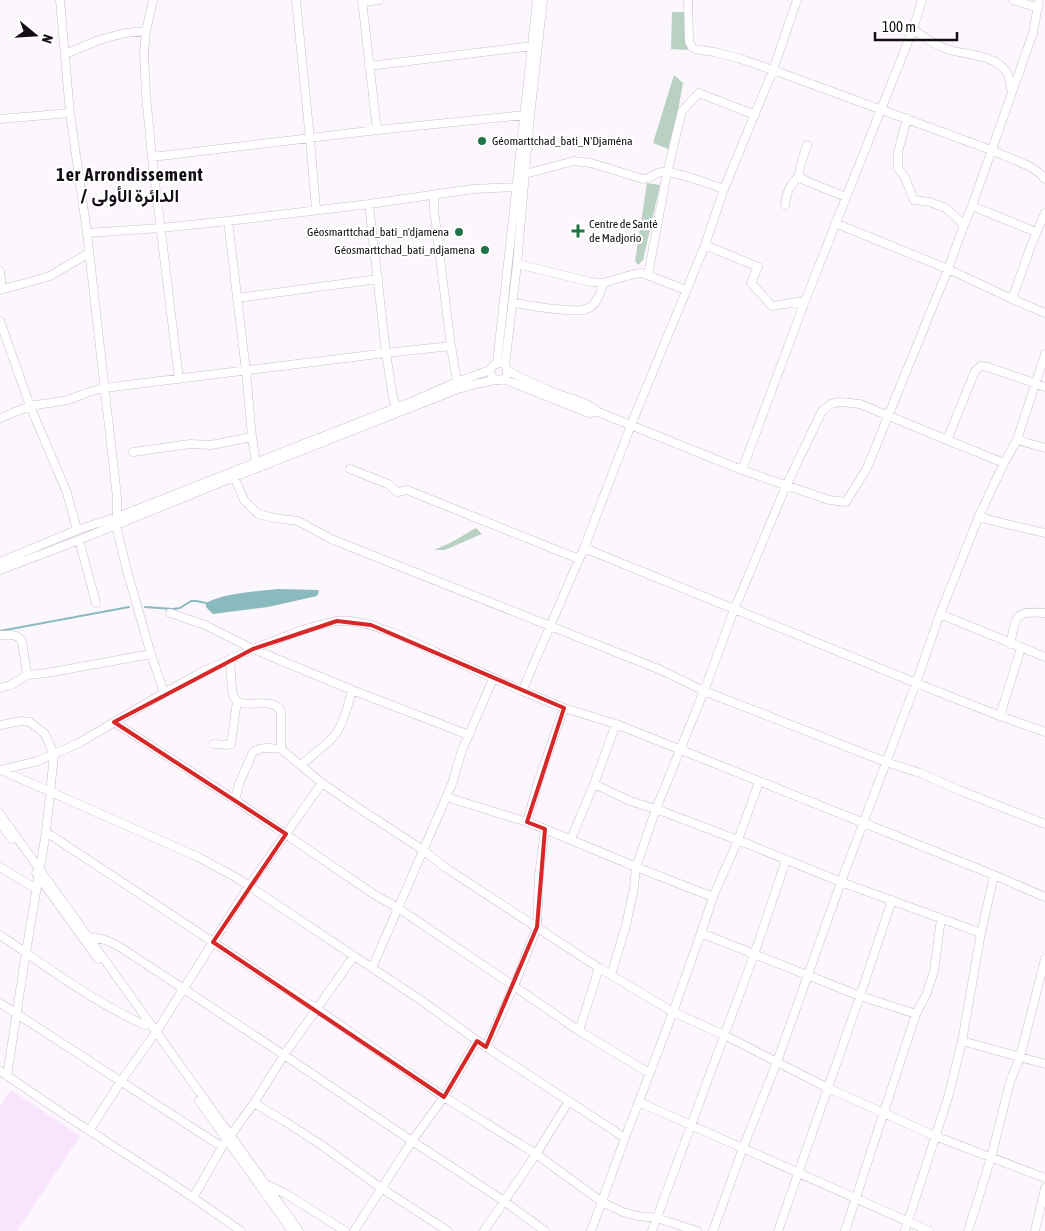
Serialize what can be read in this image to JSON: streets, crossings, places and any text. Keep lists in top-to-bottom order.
{
  "districts": ["1er Arrondissement / الدائرة الأولى"],
  "places": {
    "other": ["Géomarttchad_bati_N'Djaména", "Géosmarttchad_bati_n'djamena", "Géosmarttchad_bati_ndjamena"],
    "health": ["Centre de Santé de Madjorio"]
  },
  "scale_bar": "100 m",
  "north": "right"
}
